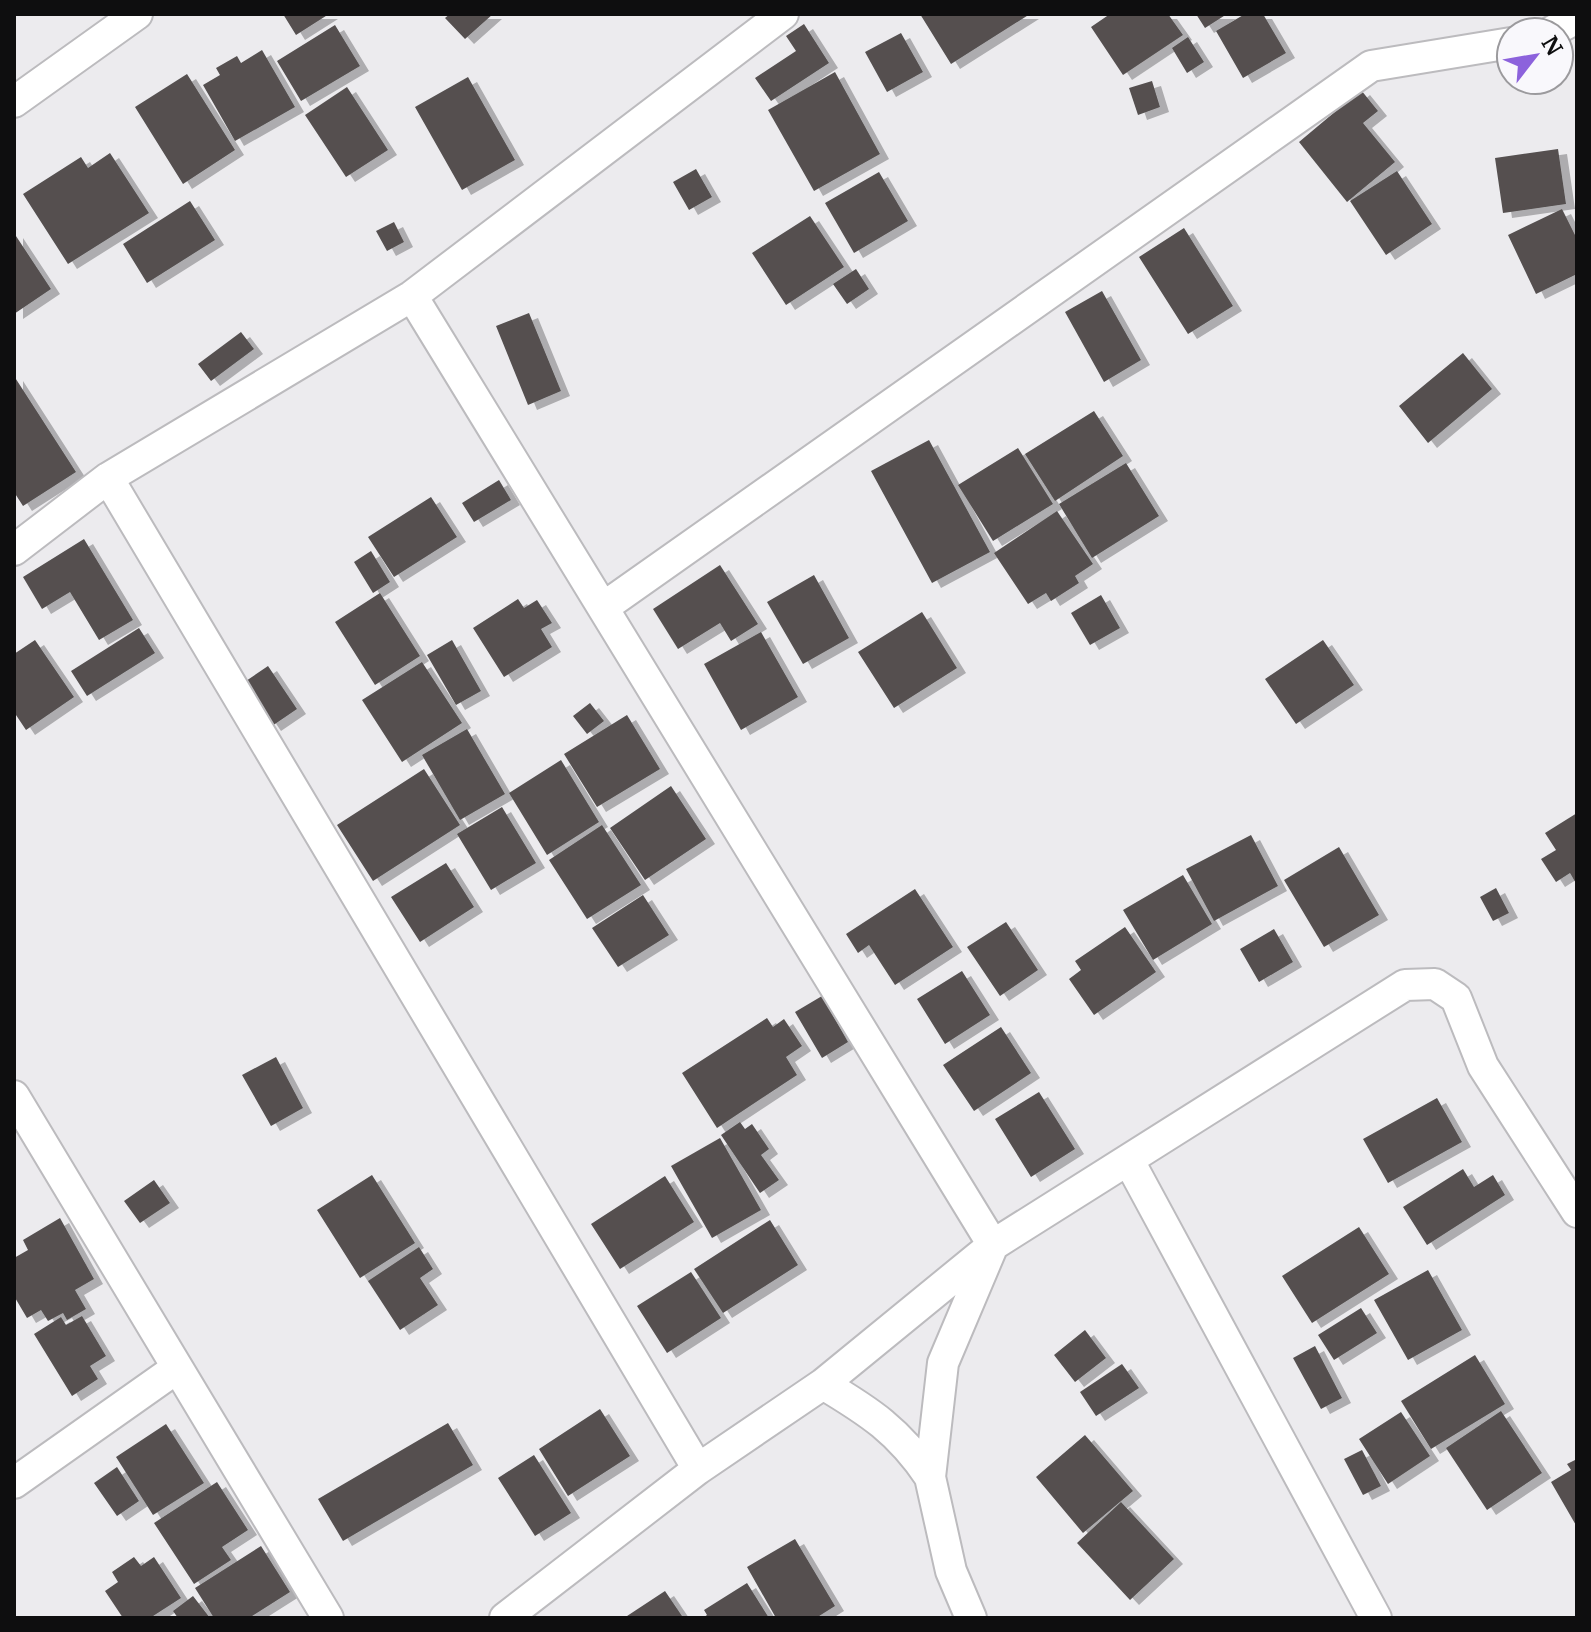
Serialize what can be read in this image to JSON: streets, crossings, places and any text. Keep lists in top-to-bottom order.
{
  "north": "top right"
}
